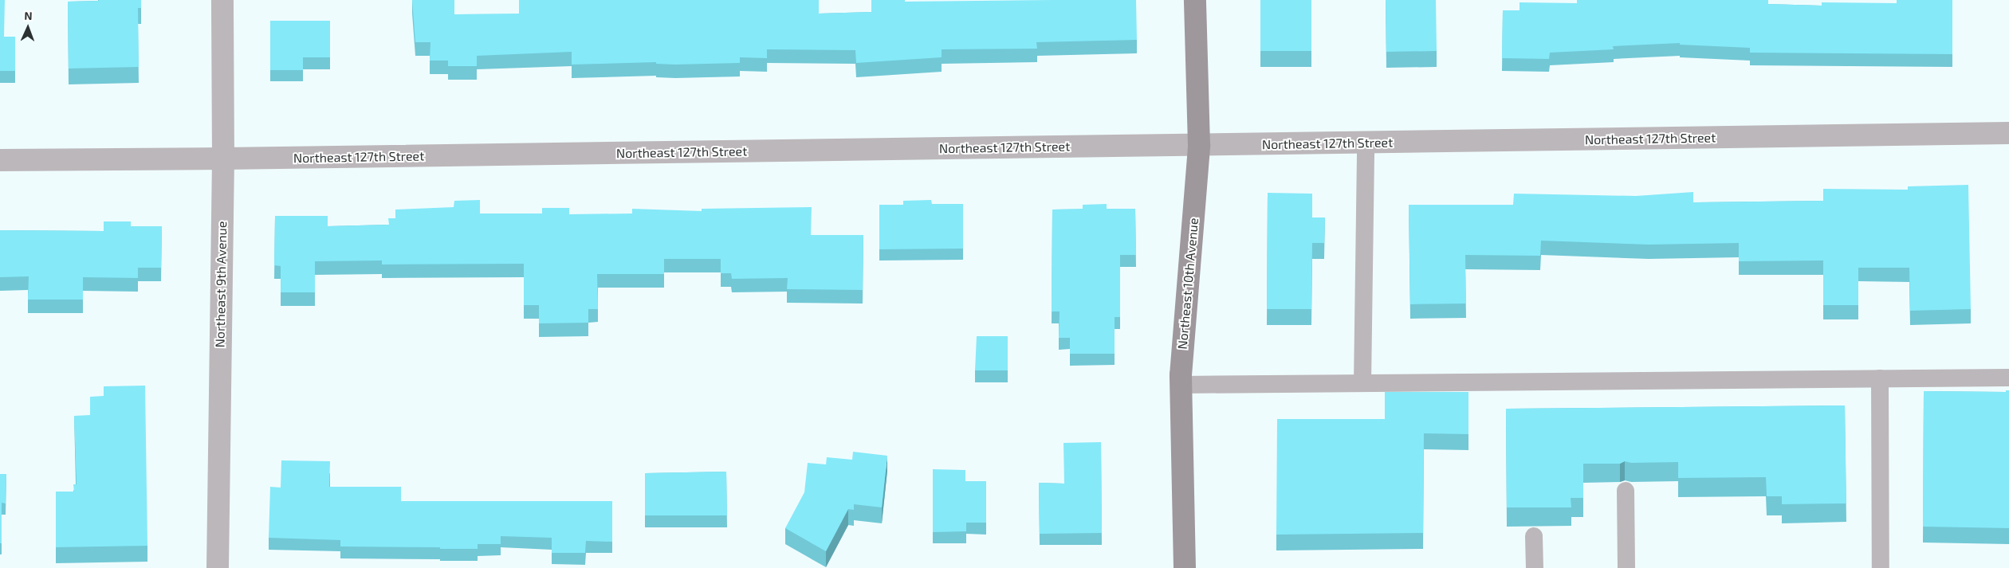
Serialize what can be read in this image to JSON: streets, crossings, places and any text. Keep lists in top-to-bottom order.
{
  "streets": {
    "street": ["Northeast 127th Street", "Northeast 10th Avenue", "Northeast 9th Avenue"]
  },
  "crossings": [
    ["Northeast 127th Street", "Northeast 10th Avenue"],
    ["Northeast 127th Street", "Northeast 9th Avenue"]
  ],
  "north": "top"
}
